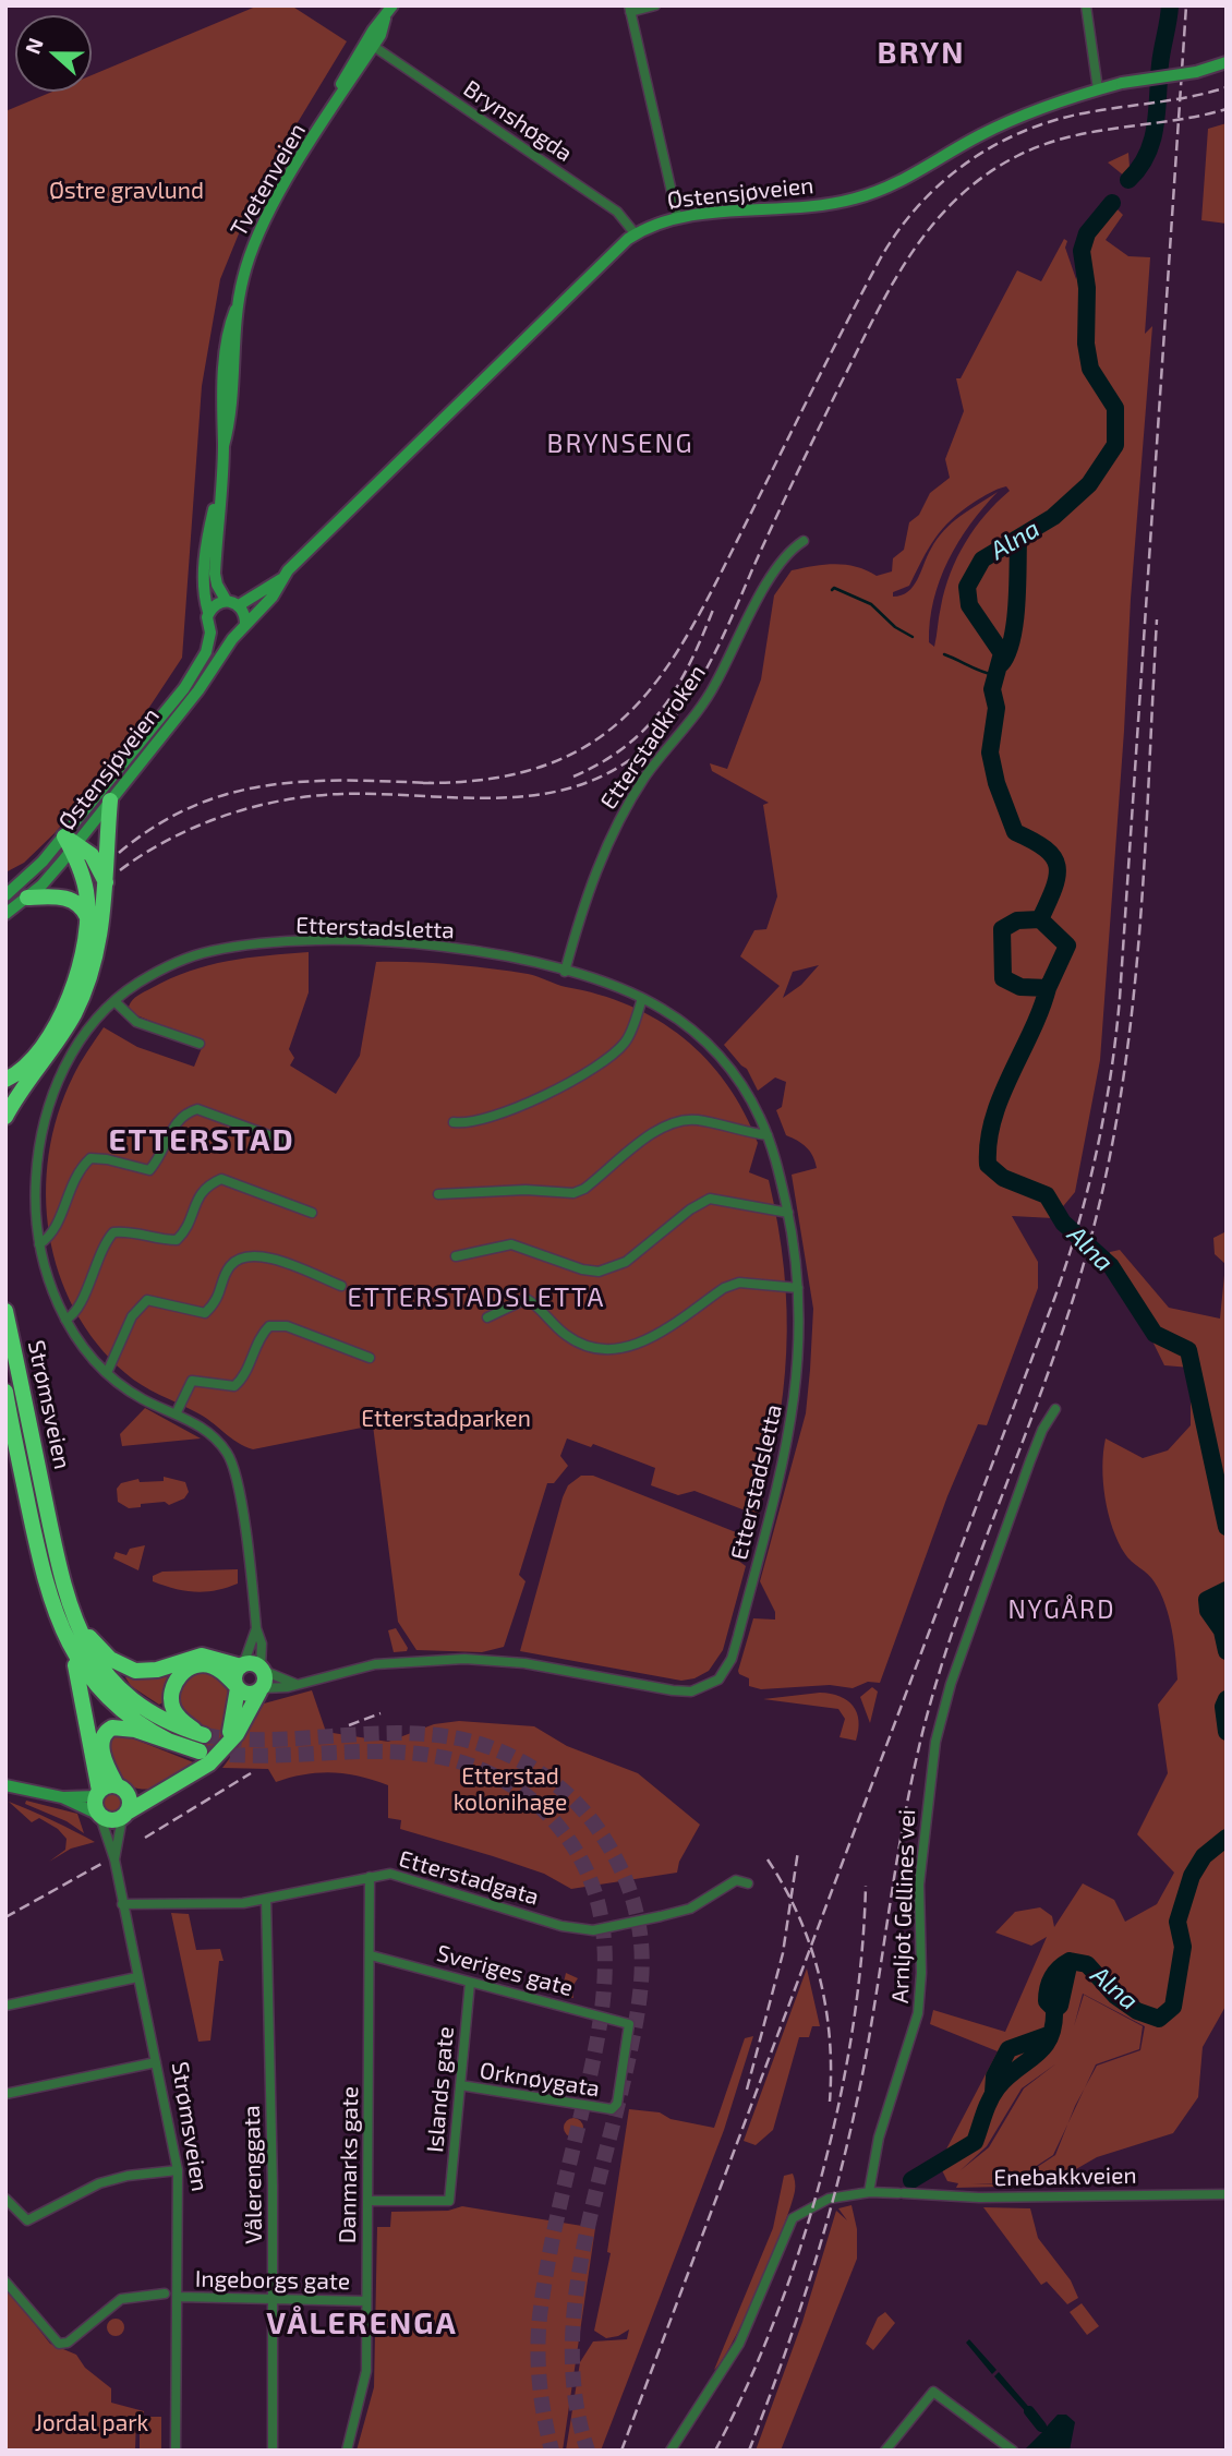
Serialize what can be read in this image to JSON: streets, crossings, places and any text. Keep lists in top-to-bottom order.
{
  "streets": {
    "highway": ["Strømsveien"],
    "main road": ["Tvetenveien", "Østensjøveien"],
    "street": [
      "Brynshøgda",
      "Etterstadkroken",
      "Etterstadsletta",
      "Etterstadgata",
      "Arnljot Gellines vei",
      "Sveriges gate",
      "Orknøygata",
      "Islands gate",
      "Danmarks gate",
      "Vålerenggata",
      "Enebakkveien",
      "Ingeborgs gate"
    ]
  },
  "crossings": [
    ["Brynshøgda", "Tvetenveien"],
    ["Brynshøgda", "Østensjøveien"],
    ["Tvetenveien", "Østensjøveien"],
    ["Etterstadkroken", "Etterstadsletta"],
    ["Etterstadsletta", "Strømsveien"],
    ["Strømsveien", "Etterstadgata"],
    ["Strømsveien", "Ingeborgs gate"],
    ["Etterstadgata", "Danmarks gate"],
    ["Etterstadgata", "Vålerenggata"],
    ["Arnljot Gellines vei", "Enebakkveien"],
    ["Sveriges gate", "Orknøygata"],
    ["Sveriges gate", "Islands gate"],
    ["Sveriges gate", "Danmarks gate"],
    ["Orknøygata", "Islands gate"],
    ["Islands gate", "Danmarks gate"],
    ["Danmarks gate", "Ingeborgs gate"],
    ["Vålerenggata", "Ingeborgs gate"]
  ],
  "districts": [
    "BRYN",
    "BRYNSENG",
    "ETTERSTAD",
    "ETTERSTADSLETTA",
    "NYGÅRD",
    "VÅLERENGA"
  ],
  "water": ["Alna"],
  "parks": [
    "Østre gravlund",
    "Etterstadparken",
    "Etterstad kolonihage",
    "Jordal park"
  ],
  "north": "left"
}
